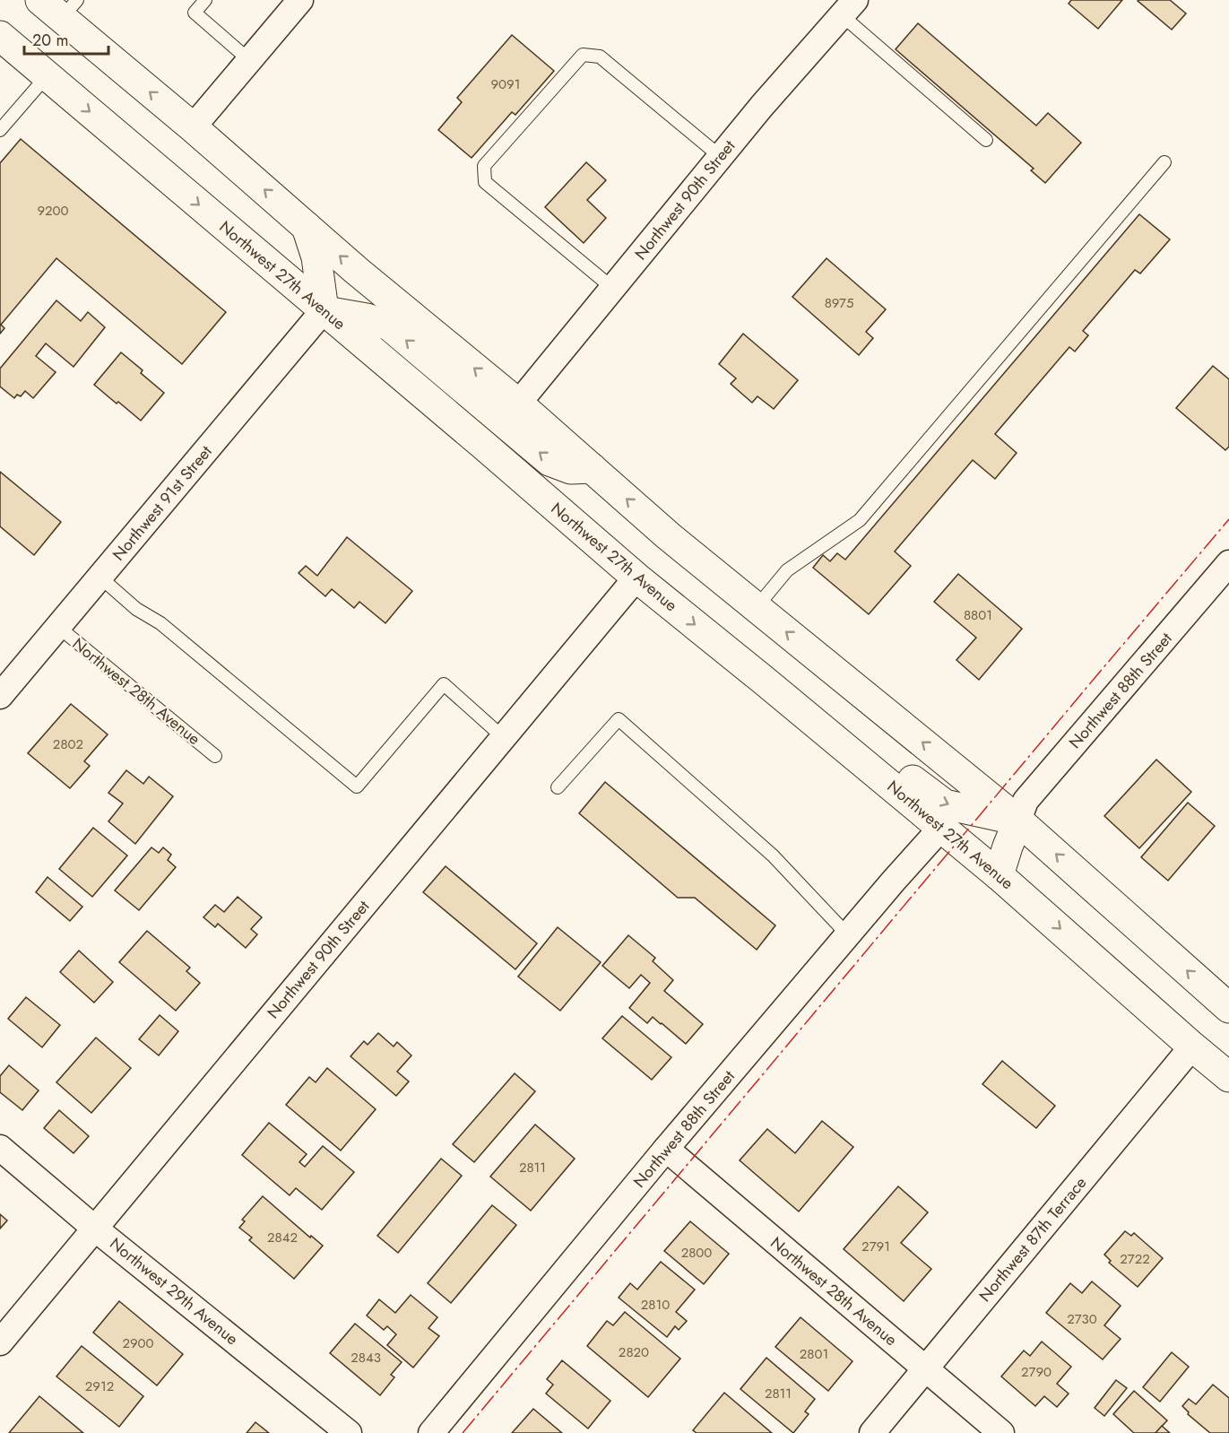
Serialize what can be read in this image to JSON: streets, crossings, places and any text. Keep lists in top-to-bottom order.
{
  "streets": {
    "main road": ["Northwest 27th Avenue"],
    "street": [
      "Northwest 90th Street",
      "Northwest 91st Street",
      "Northwest 88th Street",
      "Northwest 28th Avenue",
      "Northwest 87th Terrace",
      "Northwest 29th Avenue"
    ]
  },
  "crossings": [
    ["Northwest 90th Street", "Northwest 27th Avenue"],
    ["Northwest 90th Street", "Northwest 29th Avenue"],
    ["Northwest 27th Avenue", "Northwest 91st Street"],
    ["Northwest 27th Avenue", "Northwest 88th Street"],
    ["Northwest 27th Avenue", "Northwest 87th Terrace"],
    ["Northwest 91st Street", "Northwest 28th Avenue"],
    ["Northwest 88th Street", "Northwest 28th Avenue"],
    ["Northwest 28th Avenue", "Northwest 87th Terrace"]
  ],
  "house_numbers": [
    "9091",
    "9200",
    "8975",
    "8801",
    "2802",
    "2811",
    "2842",
    "2791",
    "2800",
    "2722",
    "2810",
    "2730",
    "2900",
    "2820",
    "2801",
    "2843",
    "2790",
    "2912",
    "2811"
  ],
  "scale_bar": "20 m"
}
